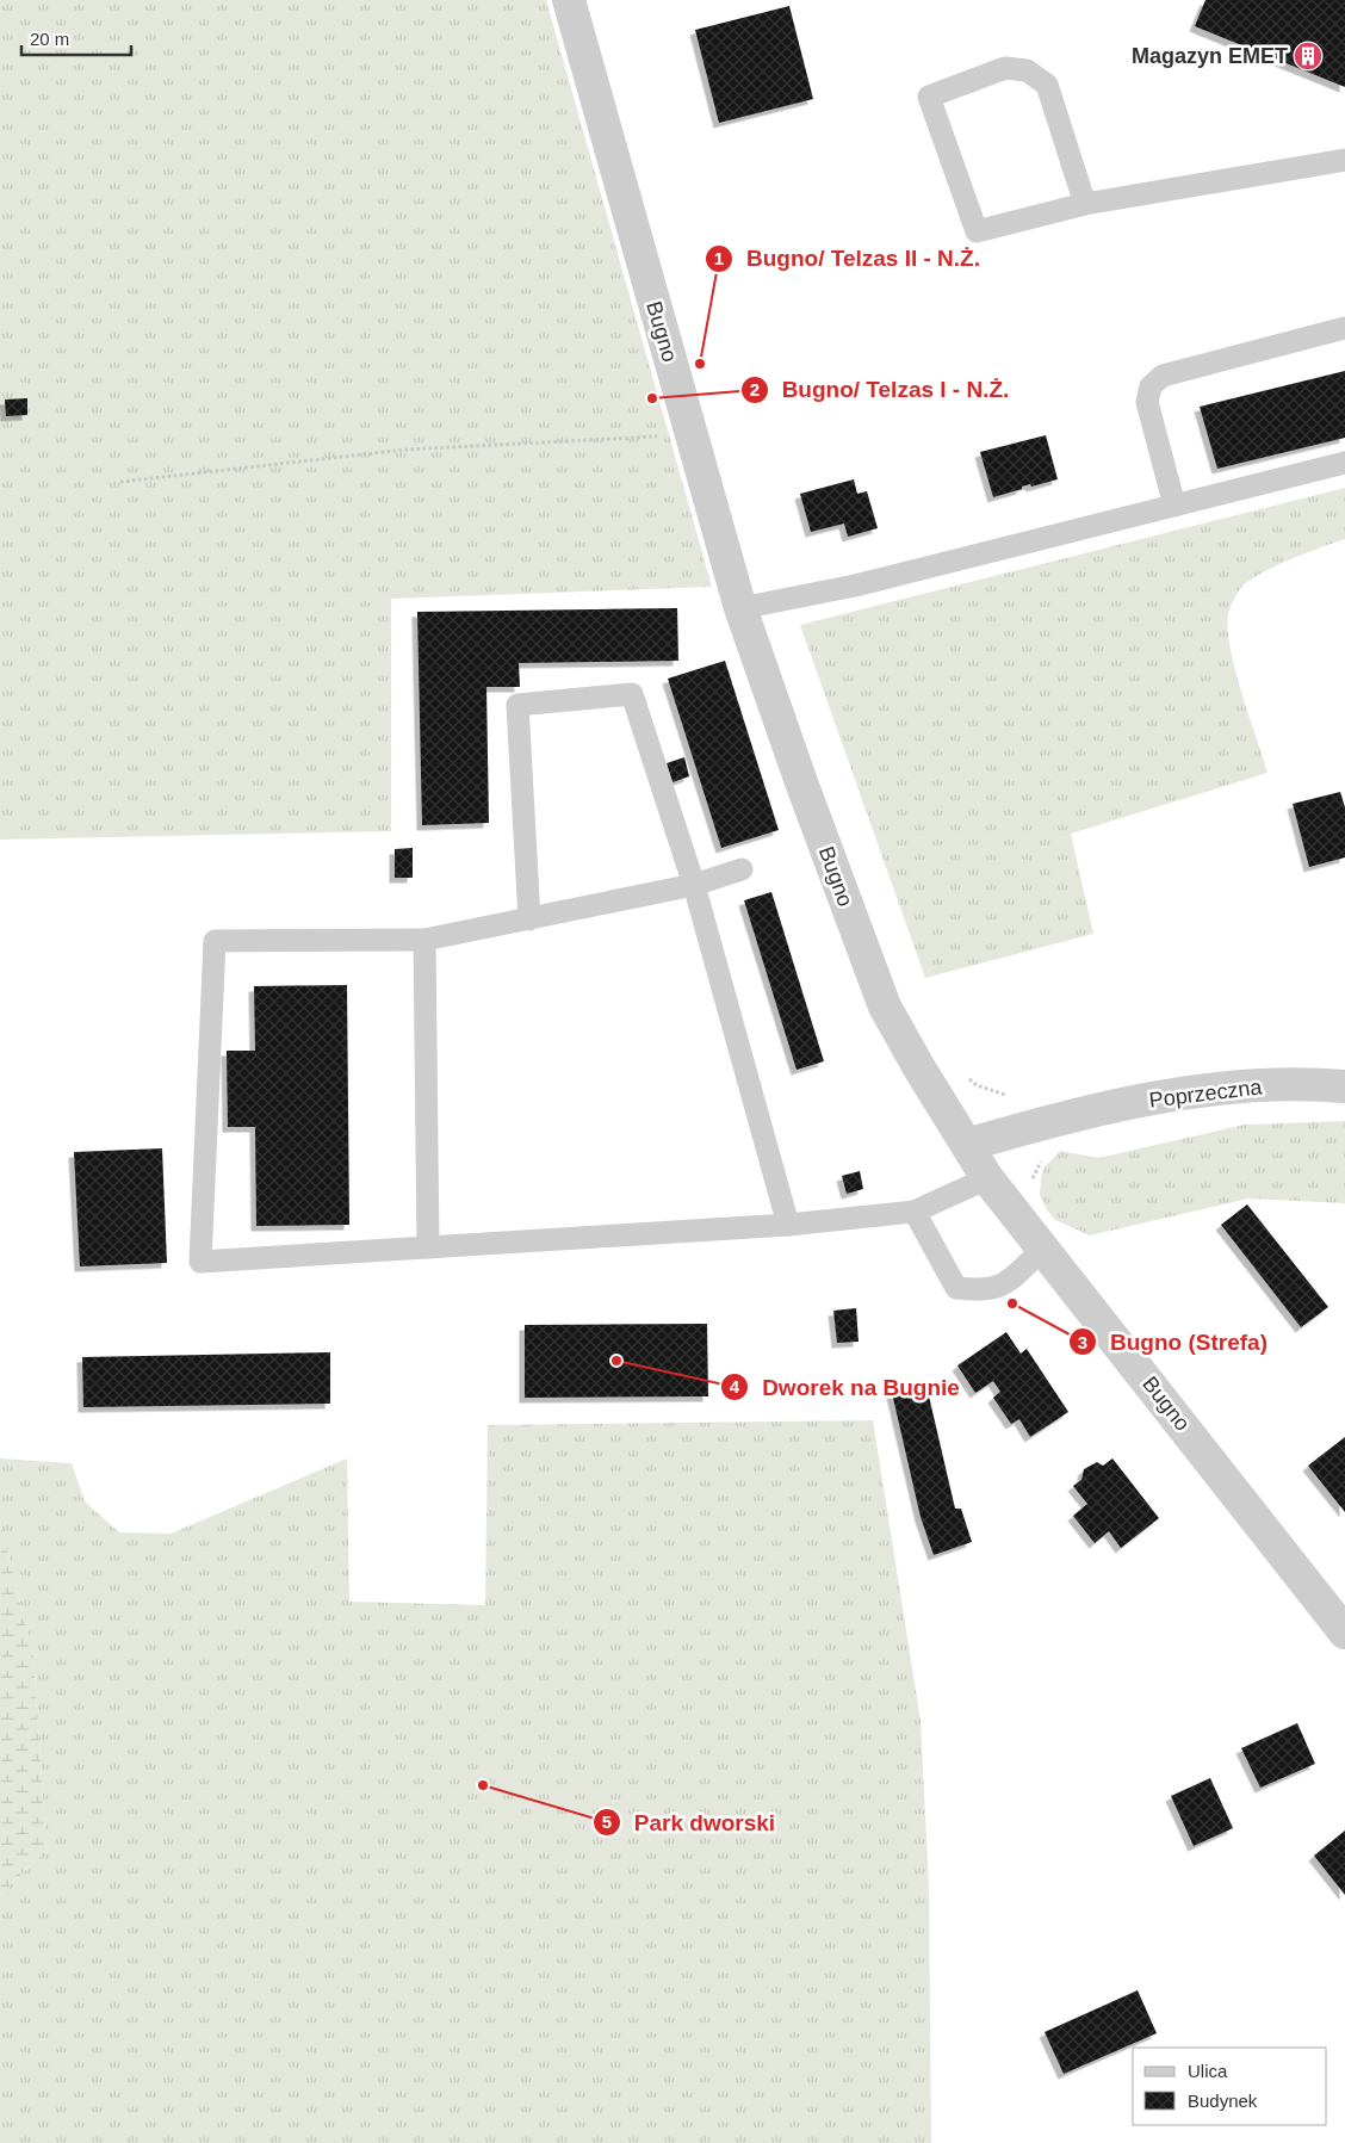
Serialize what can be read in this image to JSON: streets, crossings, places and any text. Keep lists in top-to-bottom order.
{
  "streets": {
    "street": ["Bugno", "Poprzeczna"]
  },
  "crossings": [
    ["Bugno", "Poprzeczna"]
  ],
  "places": {
    "building": ["Magazyn EMET"],
    "other": [
      "Bugno/ Telzas II - N.Ż.",
      "Bugno/ Telzas I - N.Ż.",
      "Bugno (Strefa)",
      "Dworek na Bugnie",
      "Park dworski"
    ]
  },
  "legend": ["Ulica", "Budynek"],
  "scale_bar": "20 m"
}
